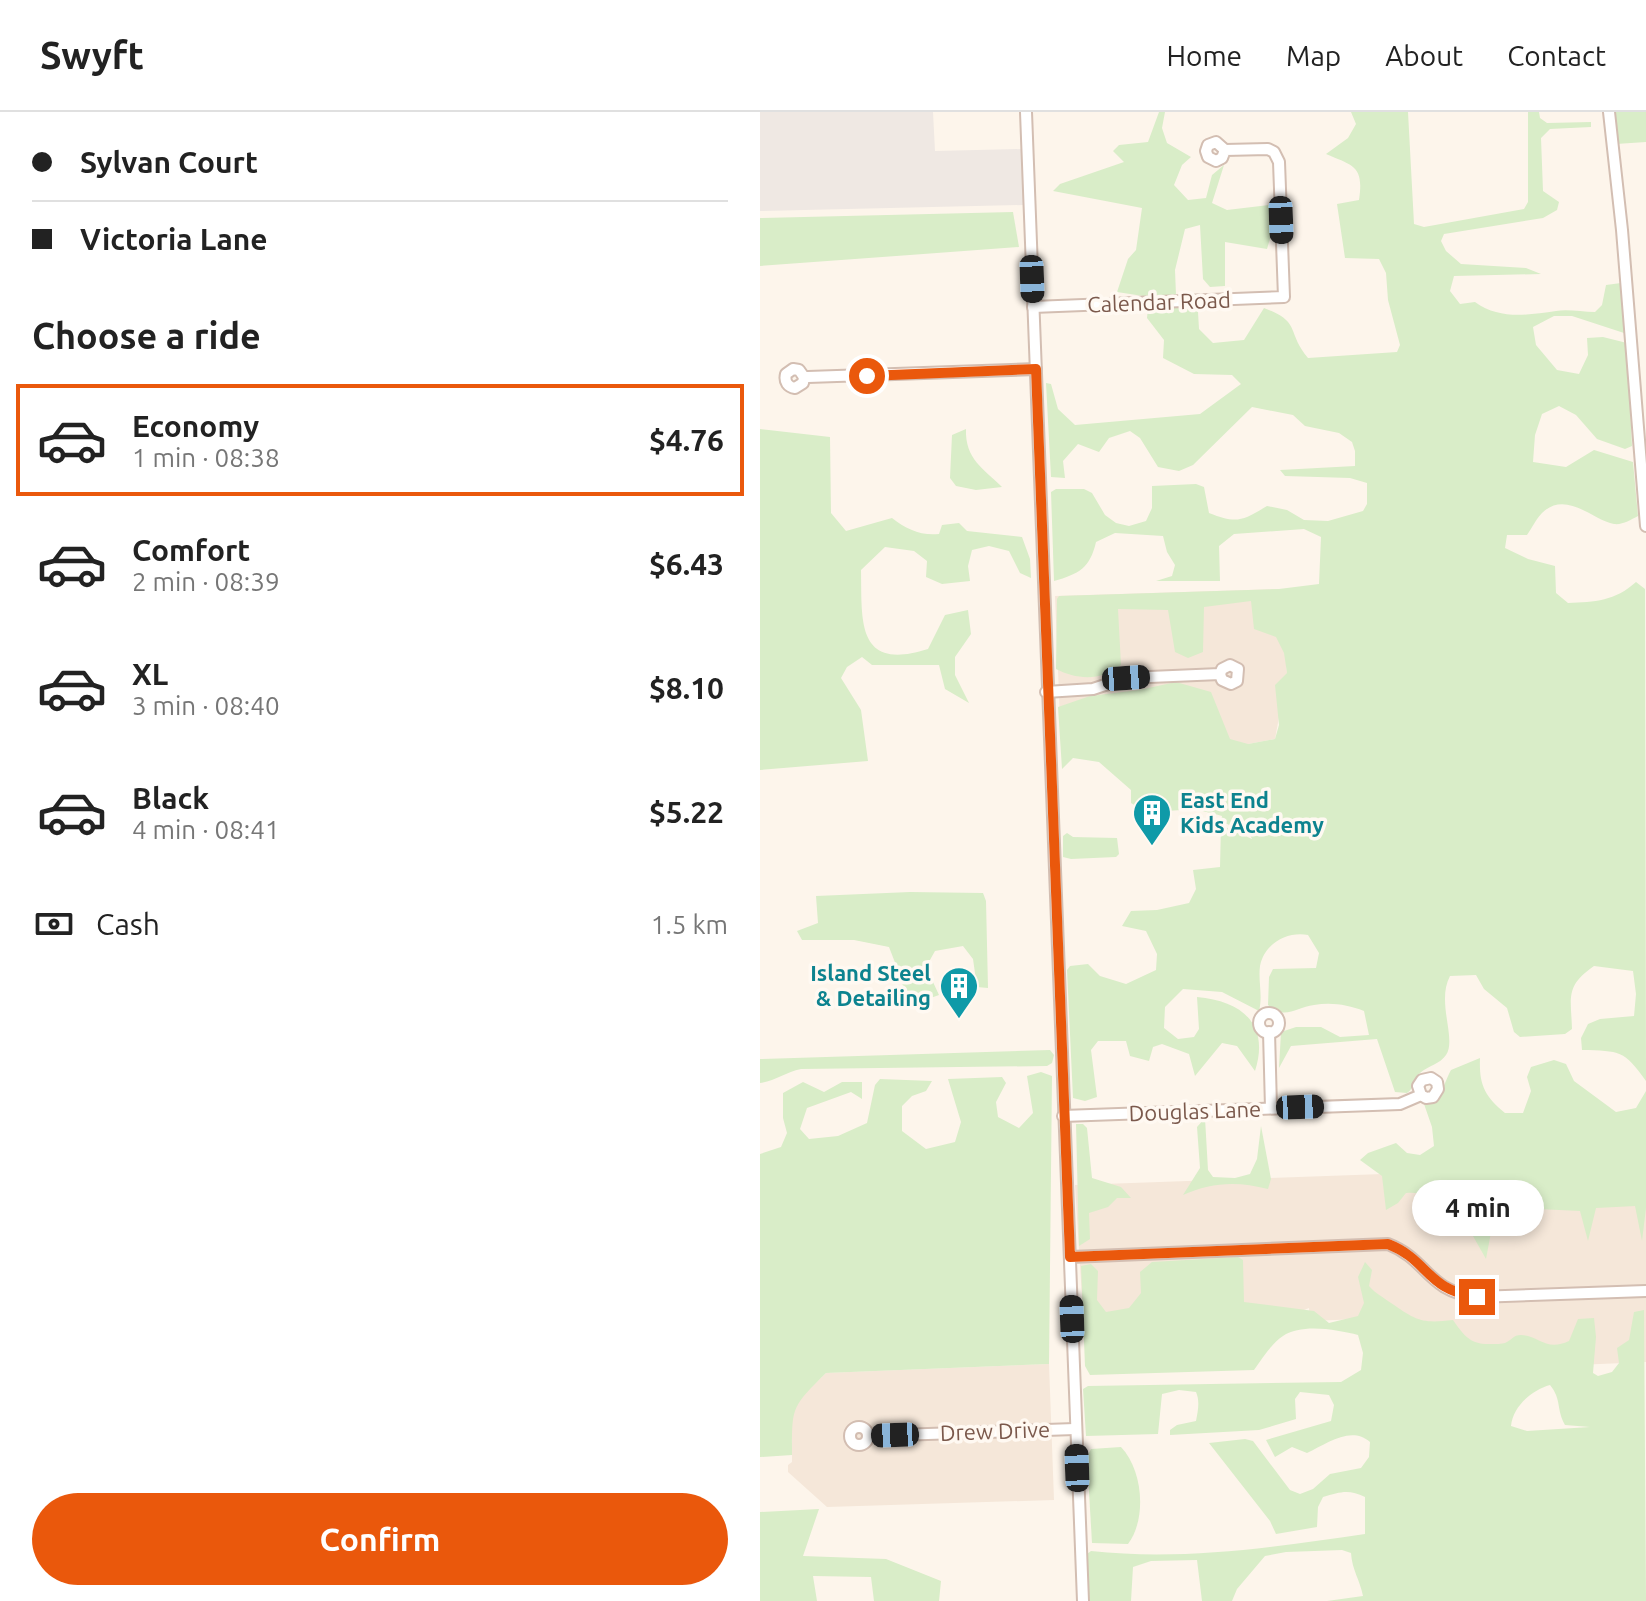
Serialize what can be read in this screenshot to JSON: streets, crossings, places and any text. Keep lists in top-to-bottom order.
{
  "streets": {
    "street": ["Calendar Road", "Douglas Lane", "Drew Drive"]
  },
  "places": {
    "building": ["East End Kids Academy", "Island Steel & Detailing"]
  },
  "page": {
    "header": "Swyft",
    "nav": [
      "Home",
      "Map",
      "About",
      "Contact"
    ],
    "banner": ["Sylvan Court", "Victoria Lane"],
    "heading": "Choose a ride",
    "list": [
      {
        "name": "Economy",
        "note": "1 min · 08:38",
        "value": "$4.76"
      },
      {
        "name": "Comfort",
        "note": "2 min · 08:39",
        "value": "$6.43"
      },
      {
        "name": "XL",
        "note": "3 min · 08:40",
        "value": "$8.10"
      },
      {
        "name": "Black",
        "note": "4 min · 08:41",
        "value": "$5.22"
      }
    ],
    "pay": ["Cash", "1.5 km"],
    "bubble": "4 min",
    "buttons": "Confirm"
  }
}
